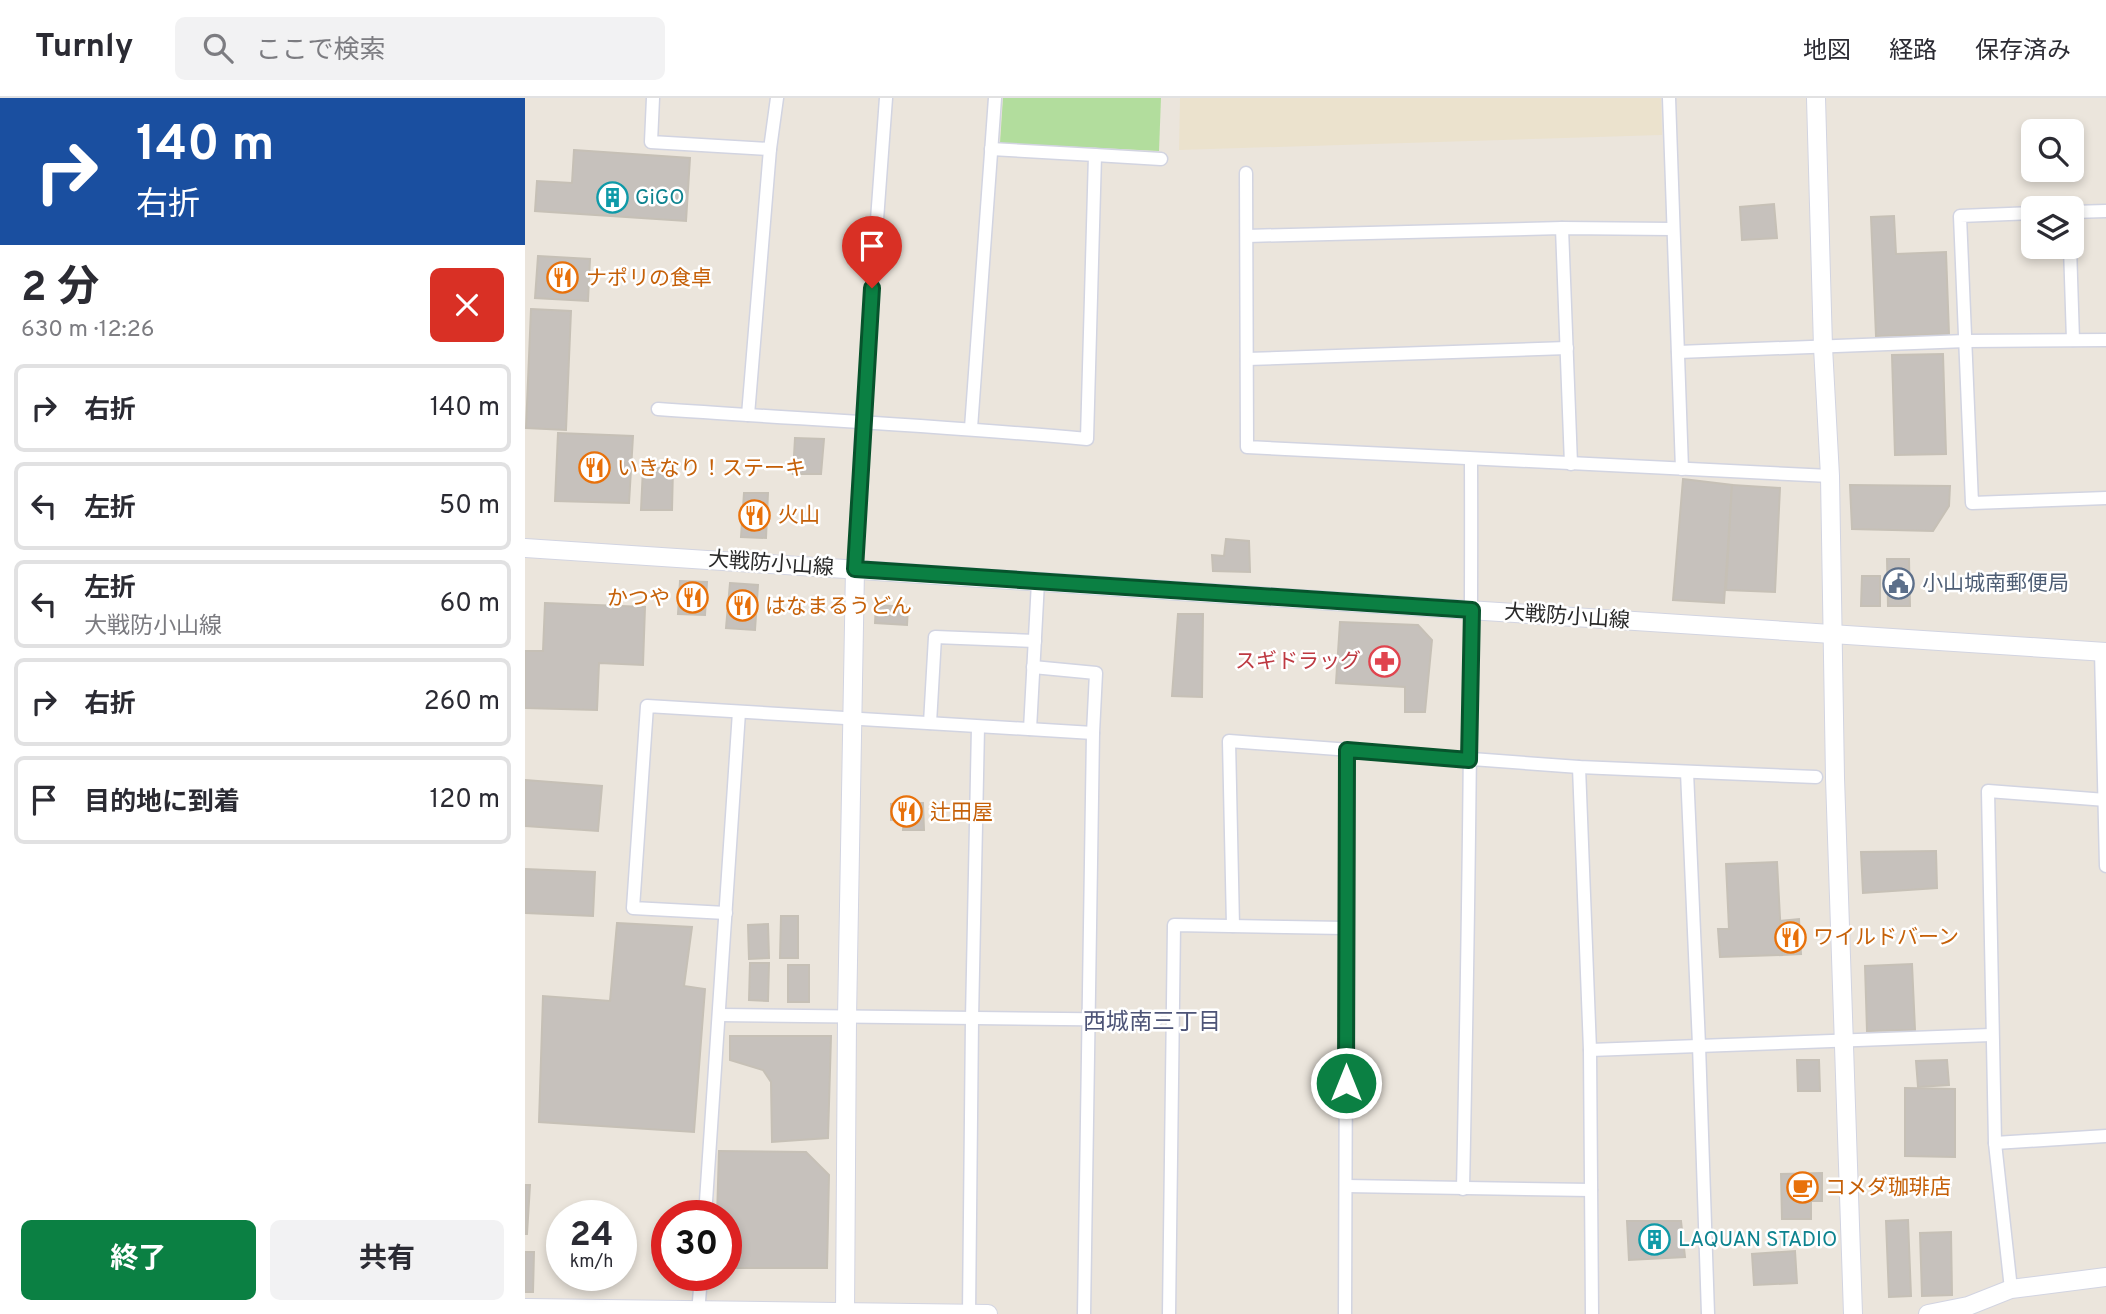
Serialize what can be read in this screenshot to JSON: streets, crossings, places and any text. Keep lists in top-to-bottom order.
{
  "streets": {
    "street": ["大戦防小山線"]
  },
  "districts": ["西城南三丁目"],
  "places": {
    "building": ["GiGO", "LAQUAN STADIO"],
    "restaurant": [
      "ナポリの食卓",
      "いきなり！ステーキ",
      "火山",
      "かつや",
      "はなまるうどん",
      "辻田屋",
      "ワイルドバーン"
    ],
    "public building": ["小山城南郵便局"],
    "pharmacy": ["スギドラッグ"],
    "cafe": ["コメダ珈琲店"]
  },
  "page": {
    "header": "Turnly",
    "search": "ここで検索",
    "nav": ["地図", "経路", "保存済み"],
    "turn": ["140 m", "右折"],
    "heading": ["2 分", "630 m · 12:26"],
    "list": [
      {
        "name": "右折",
        "value": "140 m"
      },
      {
        "name": "左折",
        "value": "50 m"
      },
      {
        "name": "左折",
        "note": "大戦防小山線",
        "value": "60 m"
      },
      {
        "name": "右折",
        "value": "260 m"
      },
      {
        "name": "目的地に到着",
        "value": "120 m"
      }
    ],
    "speed": "24 km/h",
    "limit": "30",
    "buttons": ["終了", "共有"]
  }
}
